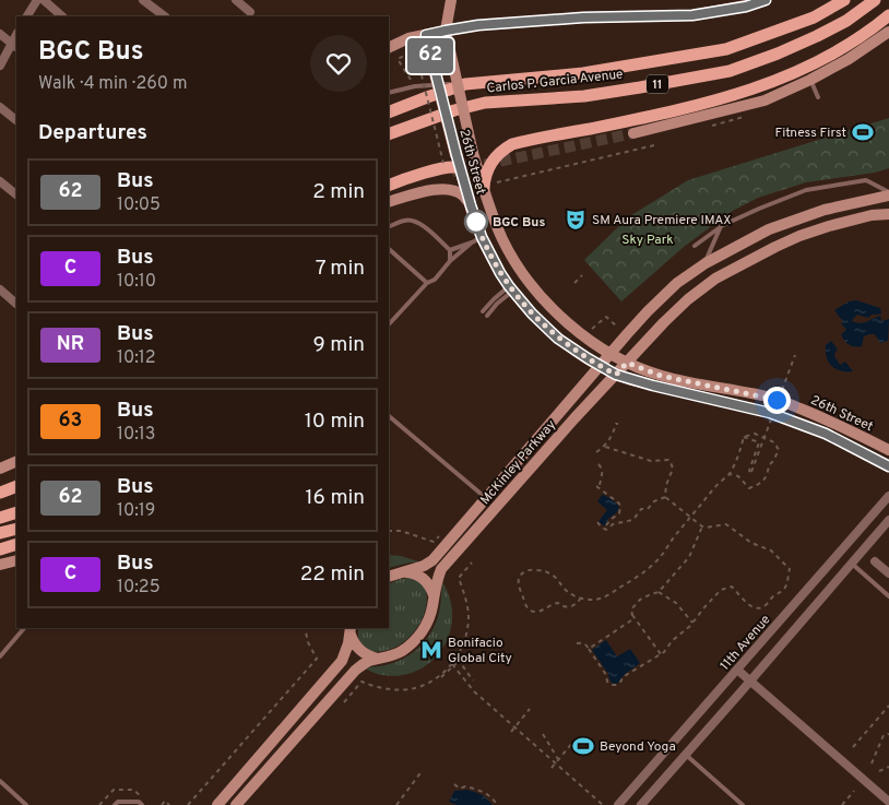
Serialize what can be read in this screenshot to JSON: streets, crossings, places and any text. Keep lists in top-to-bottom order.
{
  "streets": {
    "main road": [
      "Carlos P. Garcia Avenue",
      "11",
      "26th Street",
      "McKinley Parkway"
    ],
    "street": ["11th Avenue"]
  },
  "crossings": [
    ["26th Street", "McKinley Parkway"]
  ],
  "parks": ["Sky Park"],
  "places": {
    "sports": ["Fitness First", "Beyond Yoga"],
    "theatre": ["SM Aura Premiere IMAX"],
    "other": ["BGC Bus"],
    "metro station": ["Bonifacio Global City"]
  },
  "lines": ["bus line 62"],
  "page": {
    "on_map": "62",
    "heading": [
      ["BGC Bus", "Walk · 4 min · 260 m"],
      "Departures"
    ],
    "list": [
      {
        "mark": "62",
        "name": "Bus",
        "note": "10:05",
        "value": "2 min"
      },
      {
        "mark": "C",
        "name": "Bus",
        "note": "10:10",
        "value": "7 min"
      },
      {
        "mark": "NR",
        "name": "Bus",
        "note": "10:12",
        "value": "9 min"
      },
      {
        "mark": "63",
        "name": "Bus",
        "note": "10:13",
        "value": "10 min"
      },
      {
        "mark": "62",
        "name": "Bus",
        "note": "10:19",
        "value": "16 min"
      },
      {
        "mark": "C",
        "name": "Bus",
        "note": "10:25",
        "value": "22 min"
      }
    ]
  }
}
